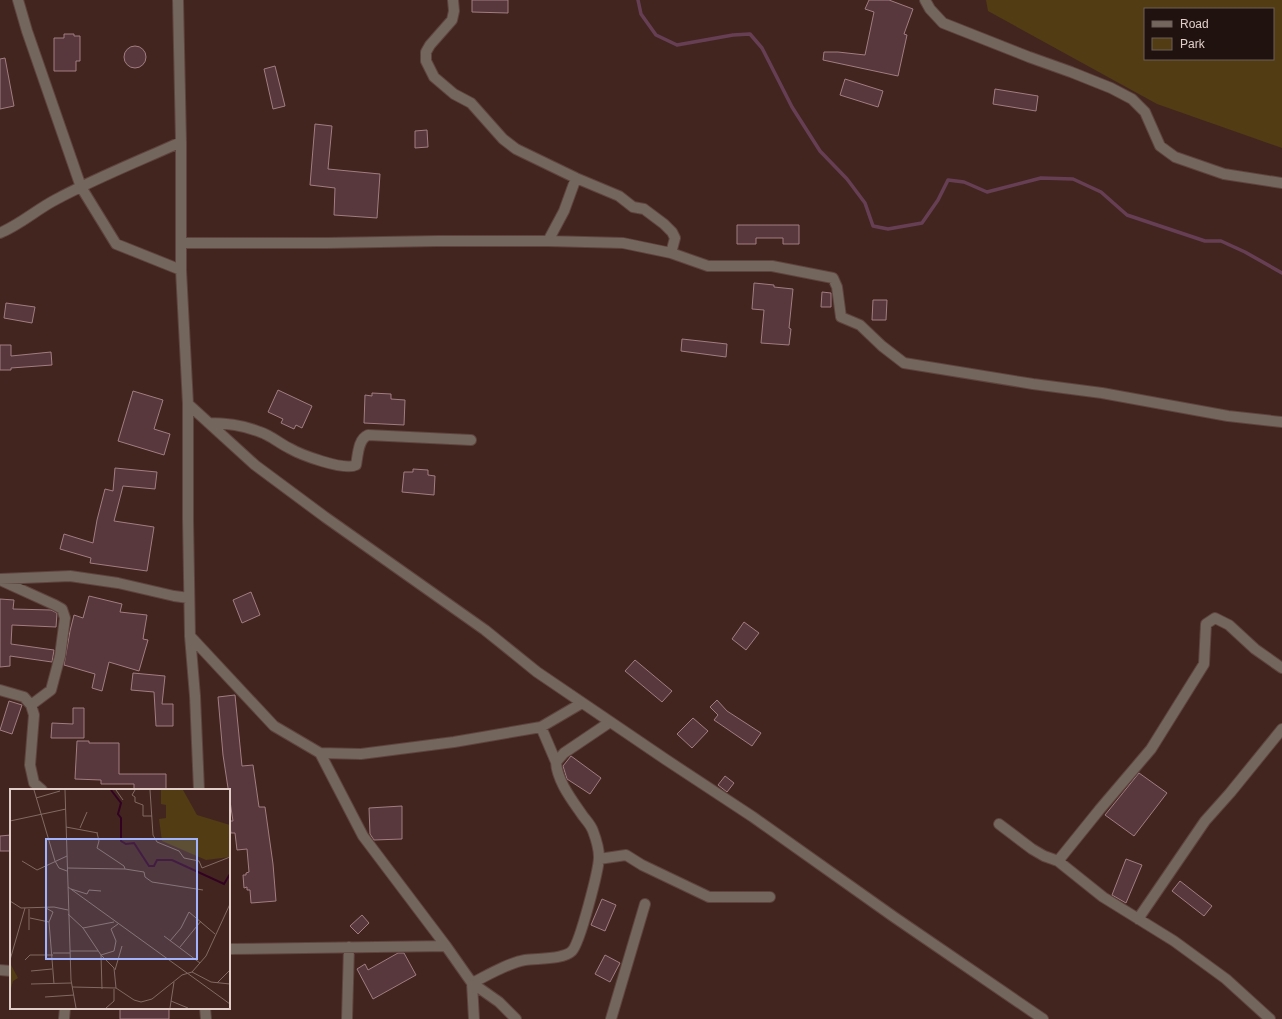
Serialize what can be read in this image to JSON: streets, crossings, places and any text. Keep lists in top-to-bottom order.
{
  "legend": ["Road", "Park"]
}
